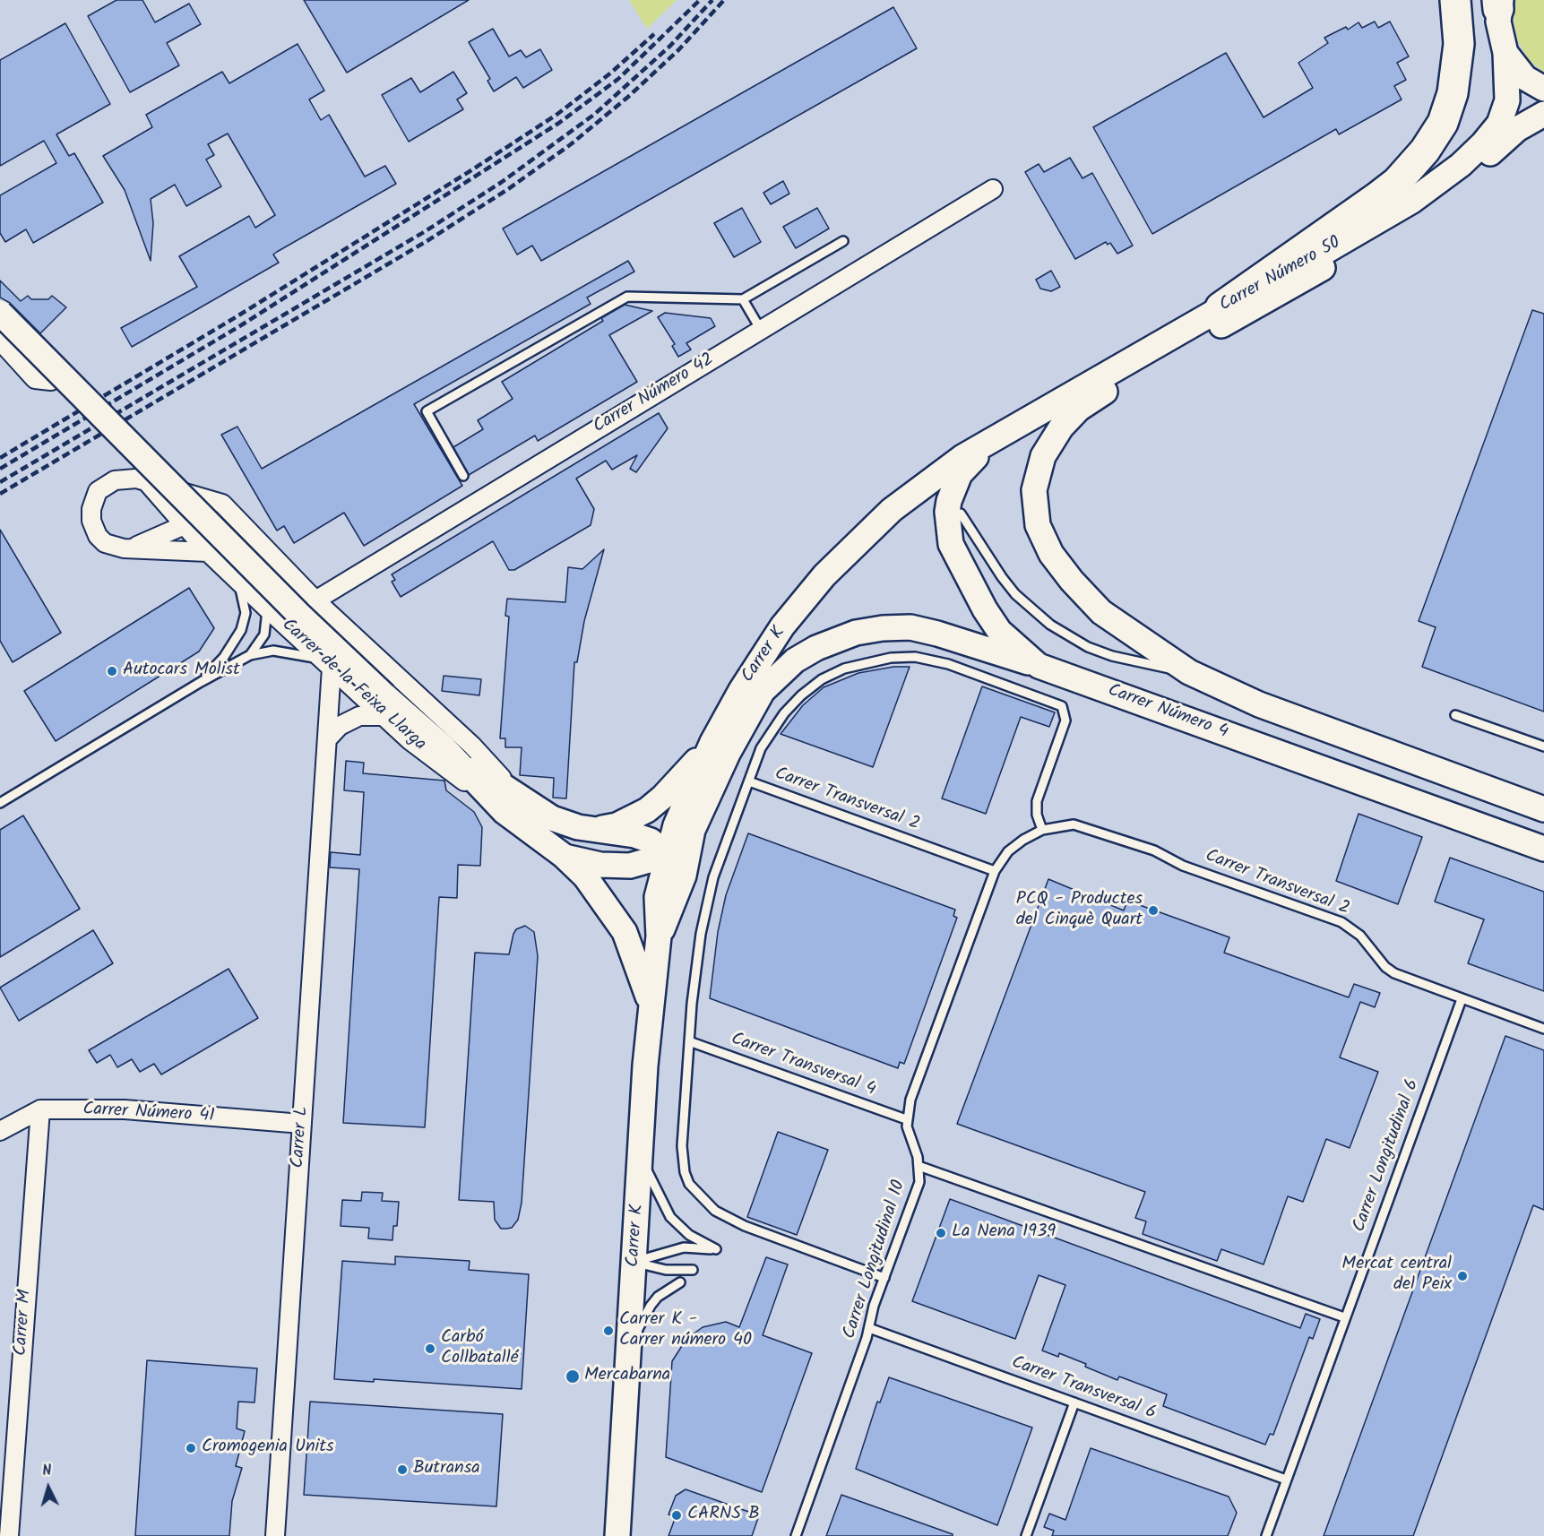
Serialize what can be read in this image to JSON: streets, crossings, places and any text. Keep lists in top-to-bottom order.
{
  "streets": {
    "main road": [
      "Carrer Número 50",
      "Carrer K",
      "Carrer de la Feixa Llarga",
      "Carrer Número 4"
    ],
    "street": [
      "Carrer Número 42",
      "Carrer Número 41",
      "Carrer L",
      "Carrer M"
    ],
    "lane": [
      "Carrer Transversal 2",
      "Carrer Transversal 4",
      "Carrer Longitudinal 6",
      "Carrer Longitudinal 10",
      "Carrer Transversal 6"
    ]
  },
  "crossings": [
    ["Carrer Número 50", "Carrer K"],
    ["Carrer Número 50", "Carrer Número 4"],
    ["Carrer Número 42", "Carrer de la Feixa Llarga"],
    ["Carrer K", "Carrer de la Feixa Llarga"],
    ["Carrer K", "Carrer Número 4"],
    ["Carrer de la Feixa Llarga", "Carrer L"],
    ["Carrer Transversal 2", "Carrer Longitudinal 6"],
    ["Carrer Transversal 2", "Carrer Longitudinal 10"],
    ["Carrer Transversal 4", "Carrer Longitudinal 10"],
    ["Carrer Número 41", "Carrer L"],
    ["Carrer Número 41", "Carrer M"],
    ["Carrer Longitudinal 6", "Carrer Transversal 6"],
    ["Carrer Longitudinal 10", "Carrer Transversal 6"]
  ],
  "places": [
    "Autocars Molist",
    "PCQ - Productes del Cinquè Quart",
    "La Nena 1939",
    "Mercat central del Peix",
    "Carrer K - Carrer número 40",
    "Carbó Collbatallé",
    "Mercabarna",
    "Cromogenia Units",
    "Butransa",
    "CARNS B"
  ],
  "north": "top"
}
